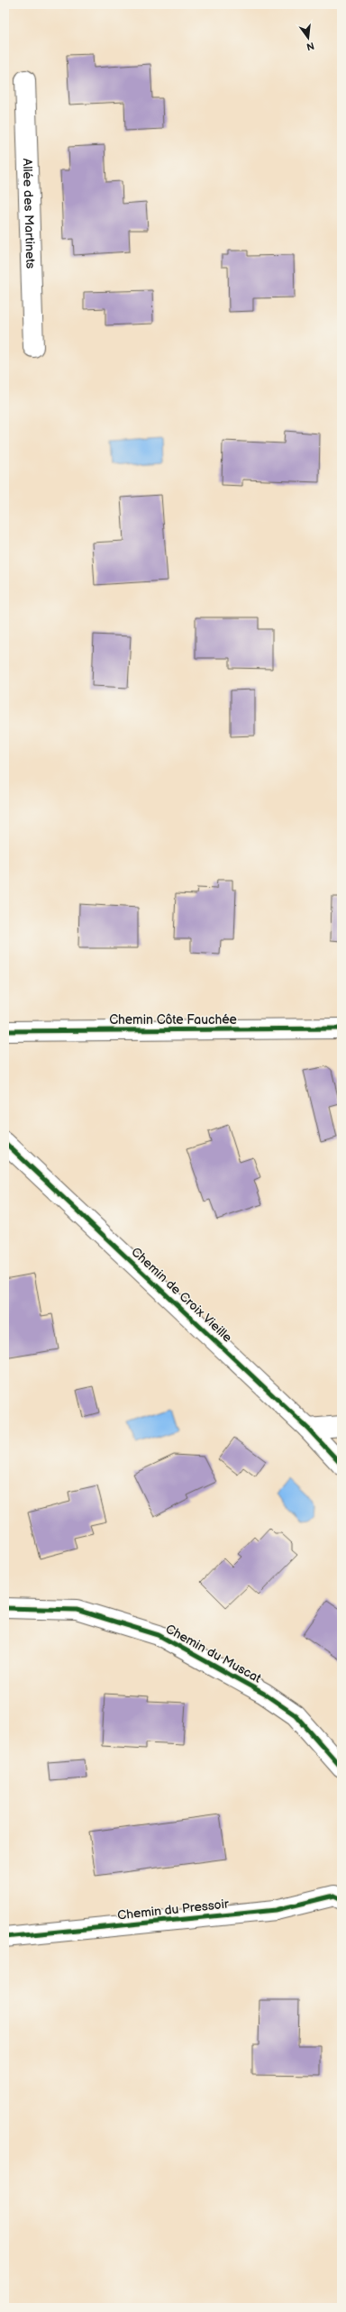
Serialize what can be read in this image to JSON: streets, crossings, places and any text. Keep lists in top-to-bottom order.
{
  "streets": {
    "street": [
      "Allée des Martinets",
      "Chemin Côte Fauchée",
      "Chemin de Croix Vieille",
      "Chemin du Muscat",
      "Chemin du Pressoir"
    ]
  },
  "north": "bottom"
}
